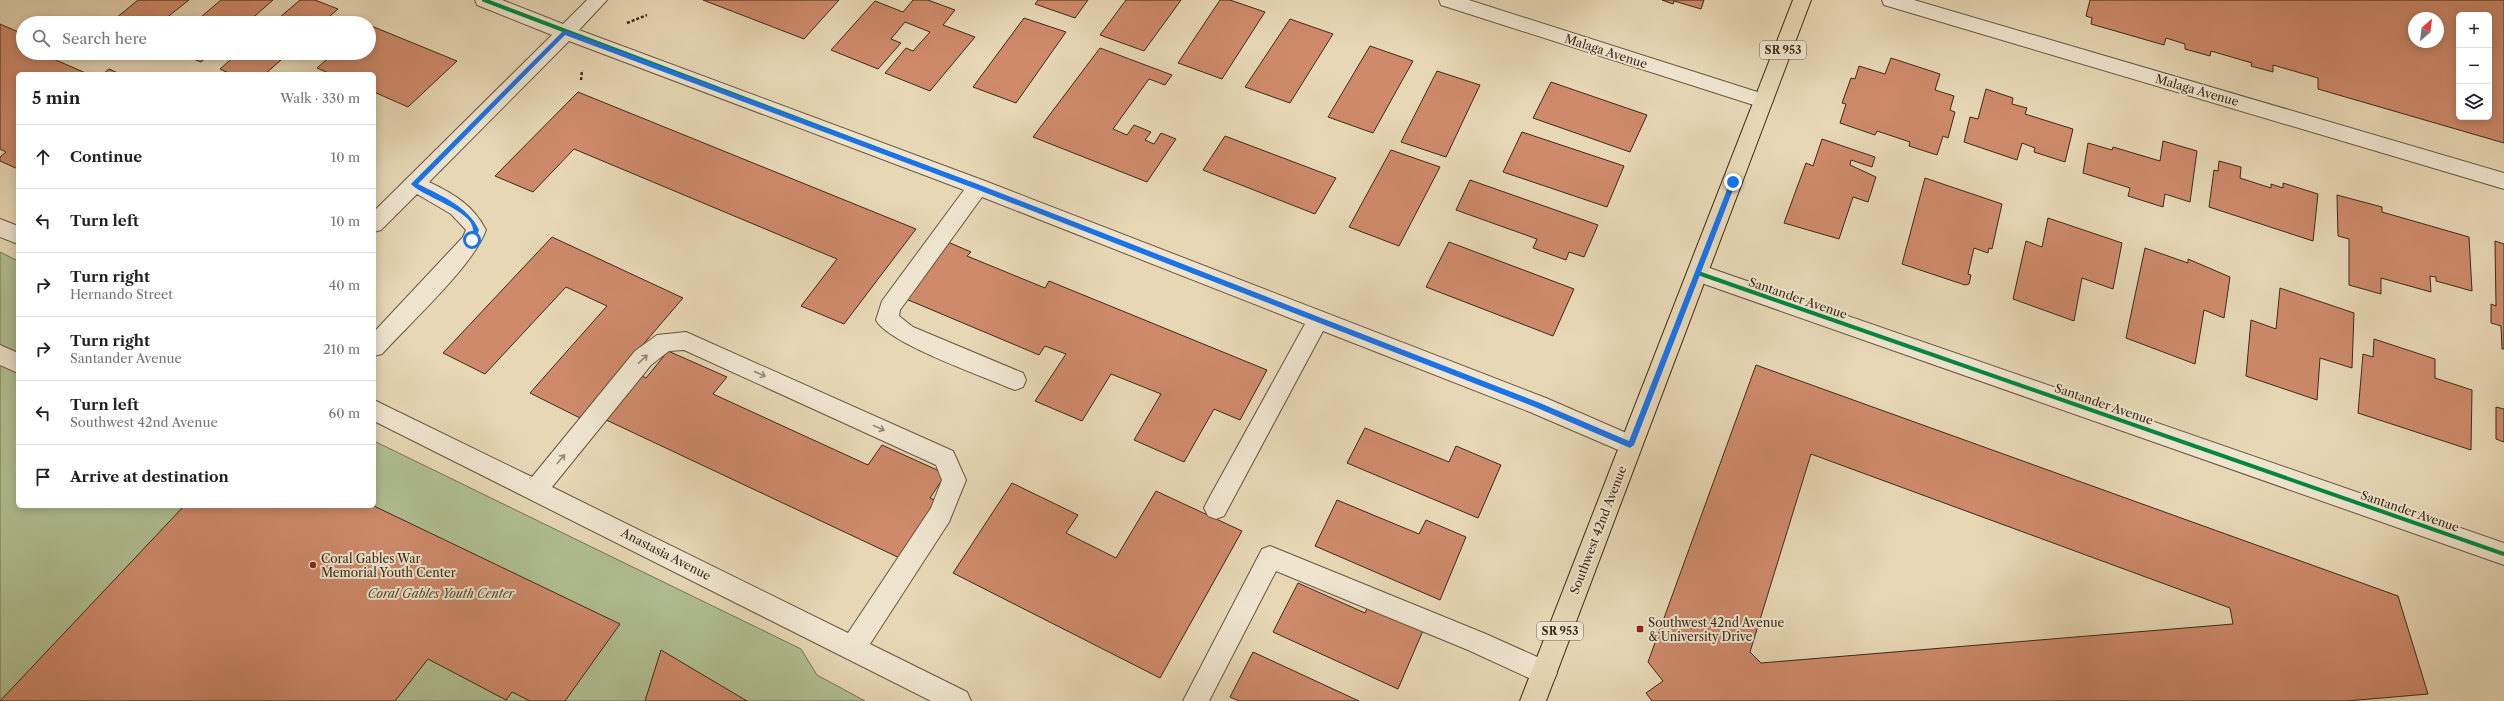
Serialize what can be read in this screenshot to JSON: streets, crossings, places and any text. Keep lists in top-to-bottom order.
{
  "streets": {
    "main road": ["SR 953", "Southwest 42nd Avenue"],
    "street": ["Malaga Avenue", "Santander Avenue", "Anastasia Avenue"]
  },
  "crossings": [
    ["Malaga Avenue", "Southwest 42nd Avenue"],
    ["Santander Avenue", "Southwest 42nd Avenue"]
  ],
  "parks": ["Coral Gables Youth Center"],
  "places": {
    "other": ["Coral Gables War Memorial Youth Center"],
    "transit": ["Southwest 42nd Avenue & University Drive"]
  },
  "north": "top right",
  "page": {
    "map_buttons": ["+", "−"],
    "search": "Search here",
    "heading": ["5 min", "Walk · 330 m"],
    "list": [
      ["Continue", "10 m"],
      ["Turn left", "10 m"],
      ["Turn right", "Hernando Street", "40 m"],
      ["Turn right", "Santander Avenue", "210 m"],
      ["Turn left", "Southwest 42nd Avenue", "60 m"],
      "Arrive at destination"
    ]
  }
}
